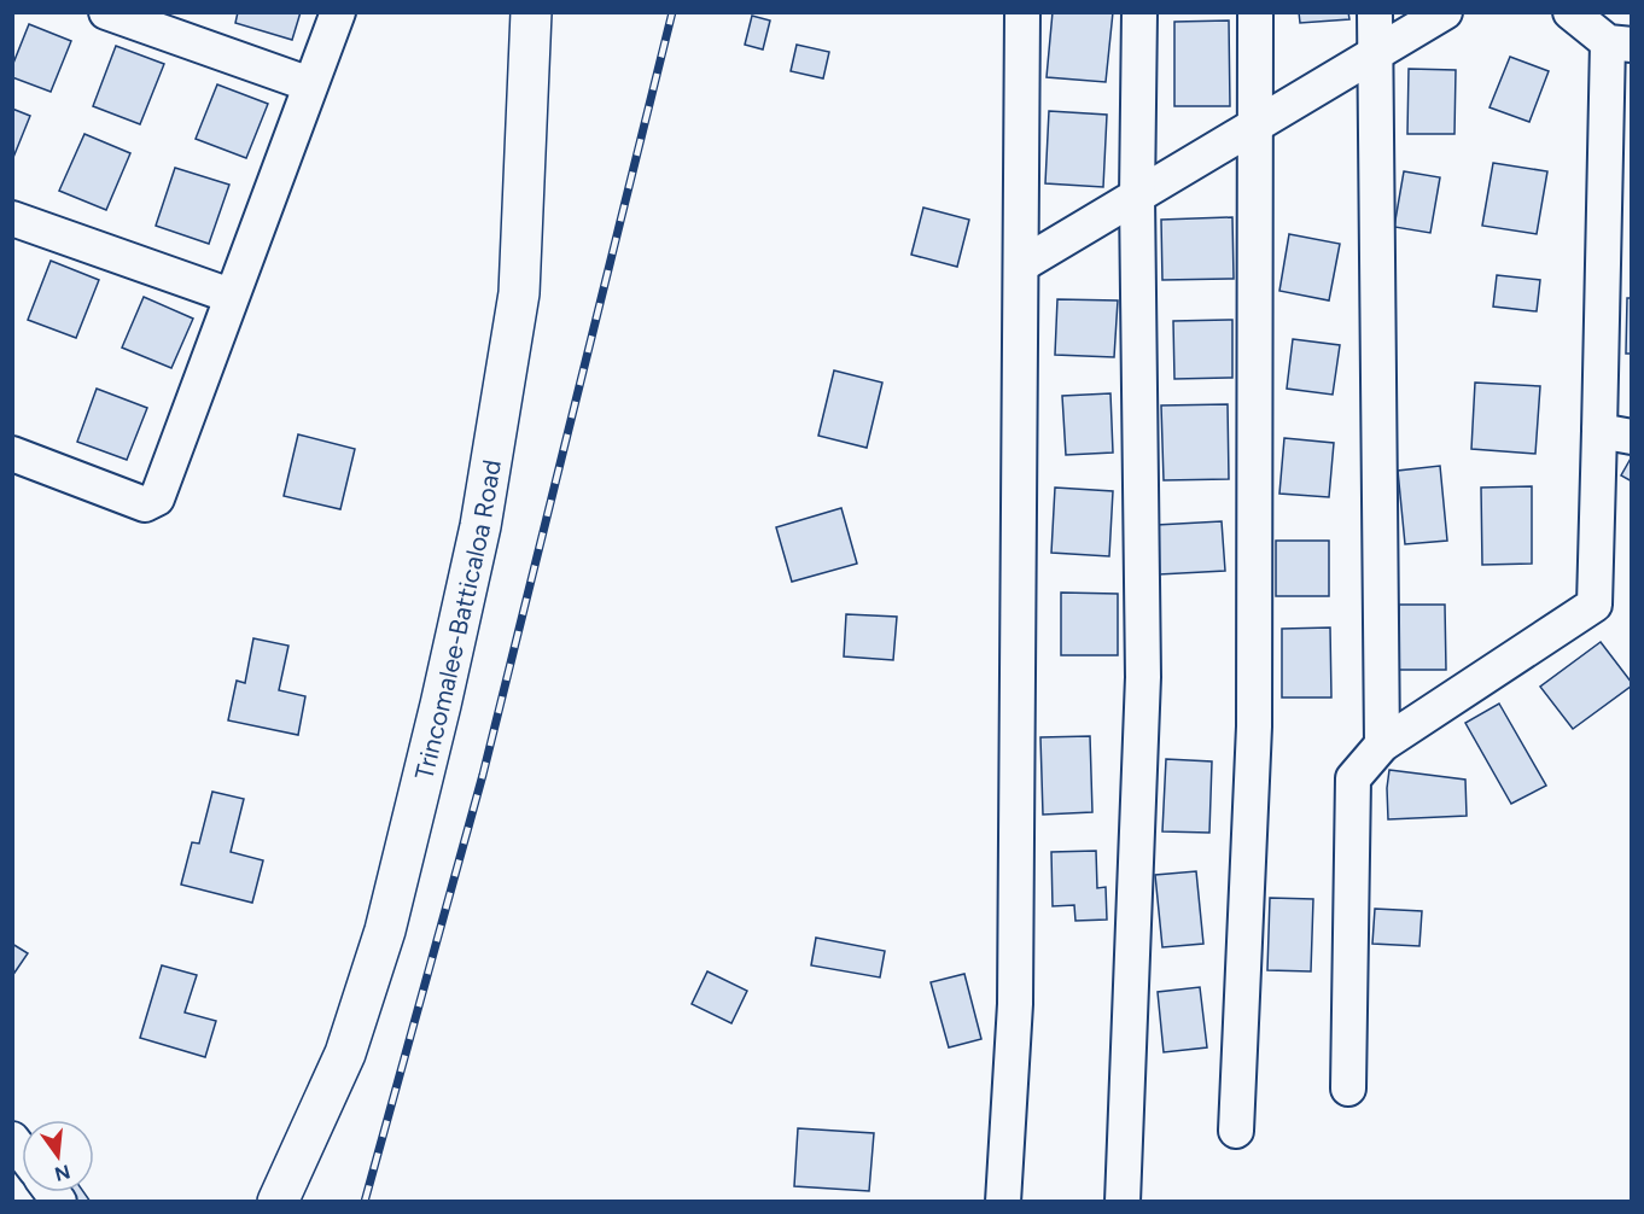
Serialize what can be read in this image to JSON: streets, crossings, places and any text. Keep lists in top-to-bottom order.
{
  "streets": {
    "highway": ["Trincomalee-Batticaloa Road"]
  },
  "north": "bottom"
}
